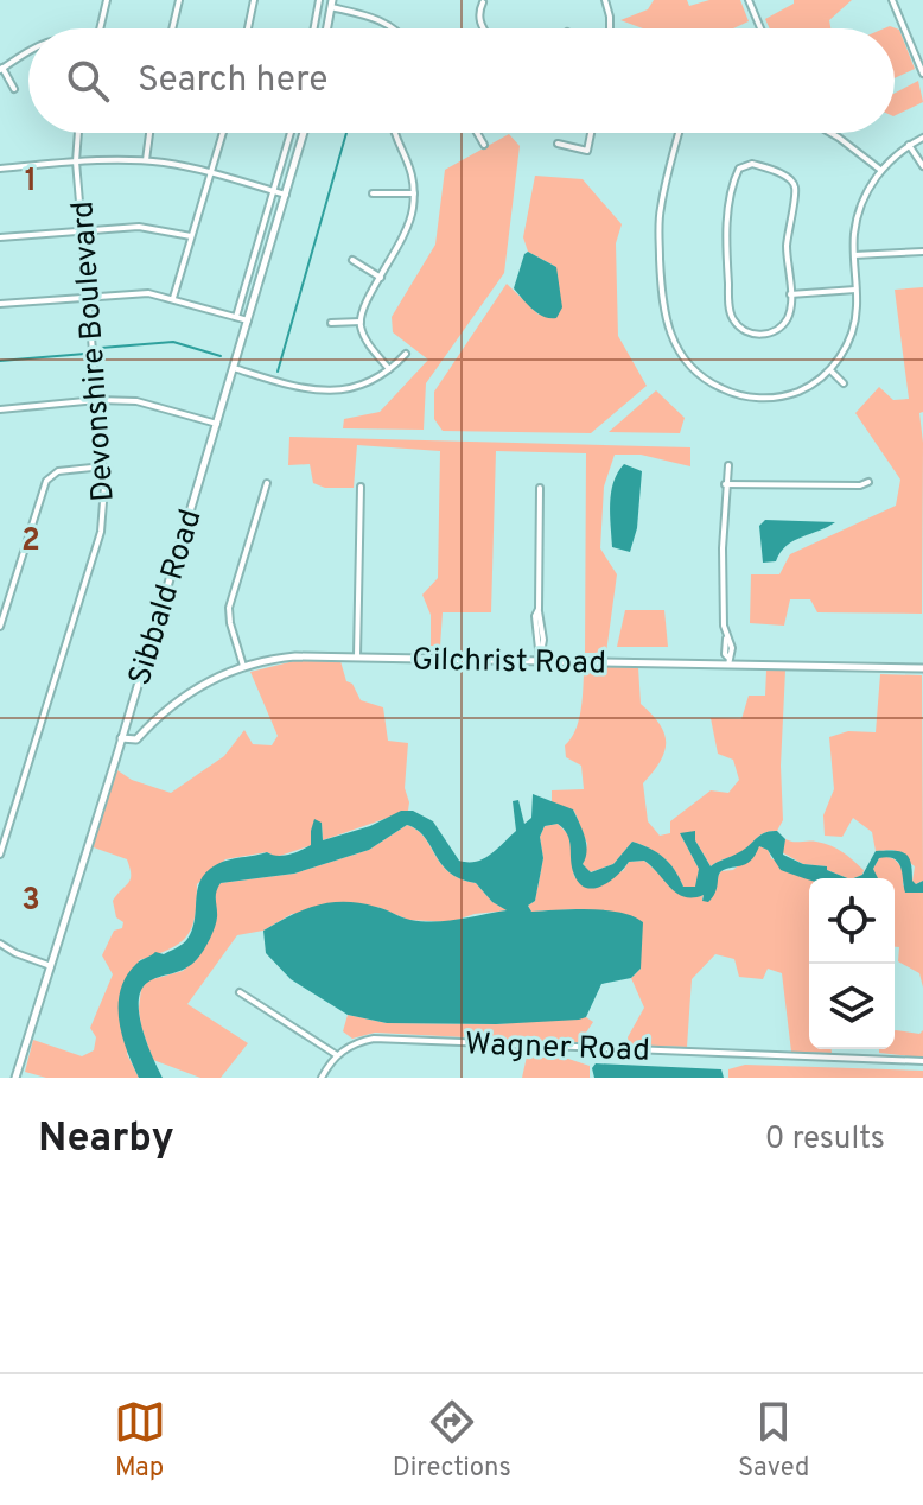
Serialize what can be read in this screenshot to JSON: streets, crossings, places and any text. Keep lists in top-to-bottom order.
{
  "streets": {
    "street": [
      "Devonshire Boulevard",
      "Sibbald Road",
      "Gilchrist Road",
      "Wagner Road"
    ]
  },
  "crossings": [
    ["Sibbald Road", "Gilchrist Road"]
  ],
  "page": {
    "search": "Search here",
    "heading": ["Nearby", "0 results"],
    "nav": ["Map", "Directions", "Saved"]
  },
  "grid": {
    "rows": ["1", "2", "3"]
  }
}
